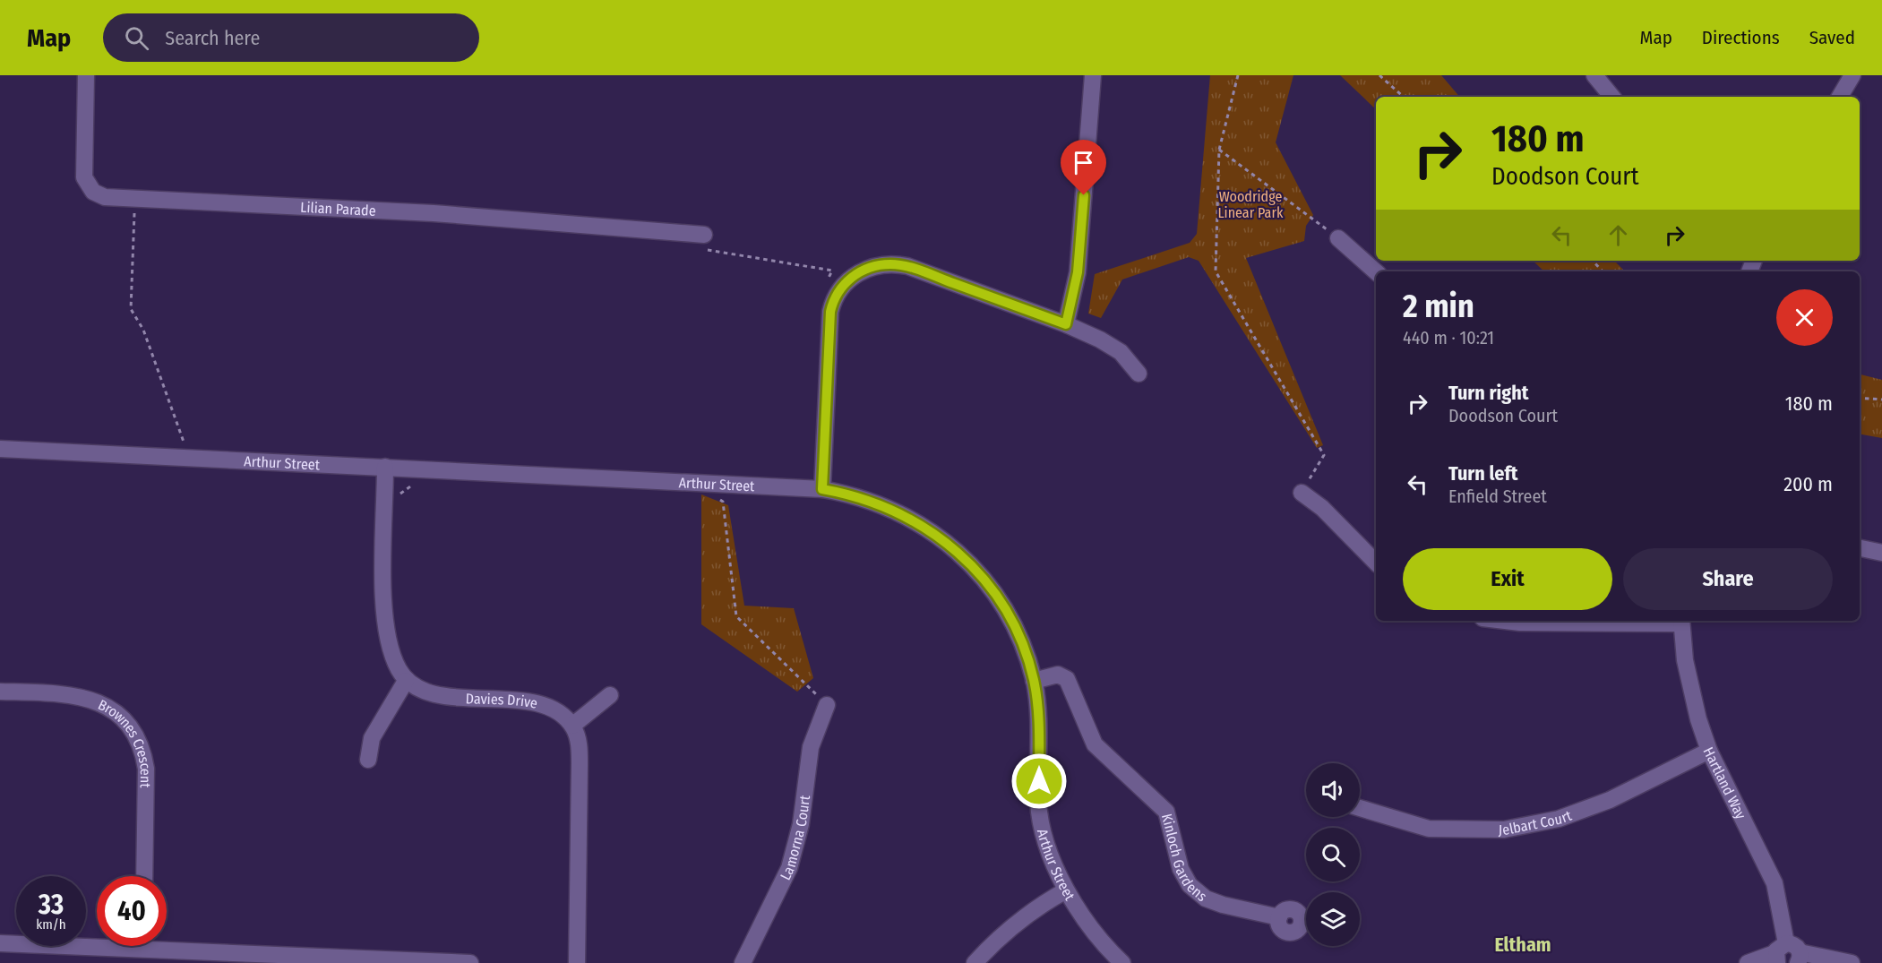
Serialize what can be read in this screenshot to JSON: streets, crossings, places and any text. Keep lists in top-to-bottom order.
{
  "streets": {
    "street": [
      "Lilian Parade",
      "Arthur Street",
      "Davies Drive",
      "Brownes Crescent",
      "Hartland Way",
      "Jelbart Court",
      "Lamorna Court",
      "Kinloch Gardens"
    ]
  },
  "crossings": [
    ["Arthur Street", "Kinloch Gardens"],
    ["Hartland Way", "Jelbart Court"]
  ],
  "districts": ["Eltham"],
  "parks": ["Woodridge Linear Park"],
  "page": {
    "header": "Map",
    "search": "Search here",
    "nav": ["Map", "Directions", "Saved"],
    "turn": ["180 m", "Doodson Court"],
    "heading": ["2 min", "440 m · 10:21"],
    "list": [
      {
        "name": "Turn right",
        "note": "Doodson Court",
        "value": "180 m"
      },
      {
        "name": "Turn left",
        "note": "Enfield Street",
        "value": "200 m"
      }
    ],
    "buttons": ["Exit", "Share"],
    "speed": "33 km/h",
    "limit": "40"
  }
}
